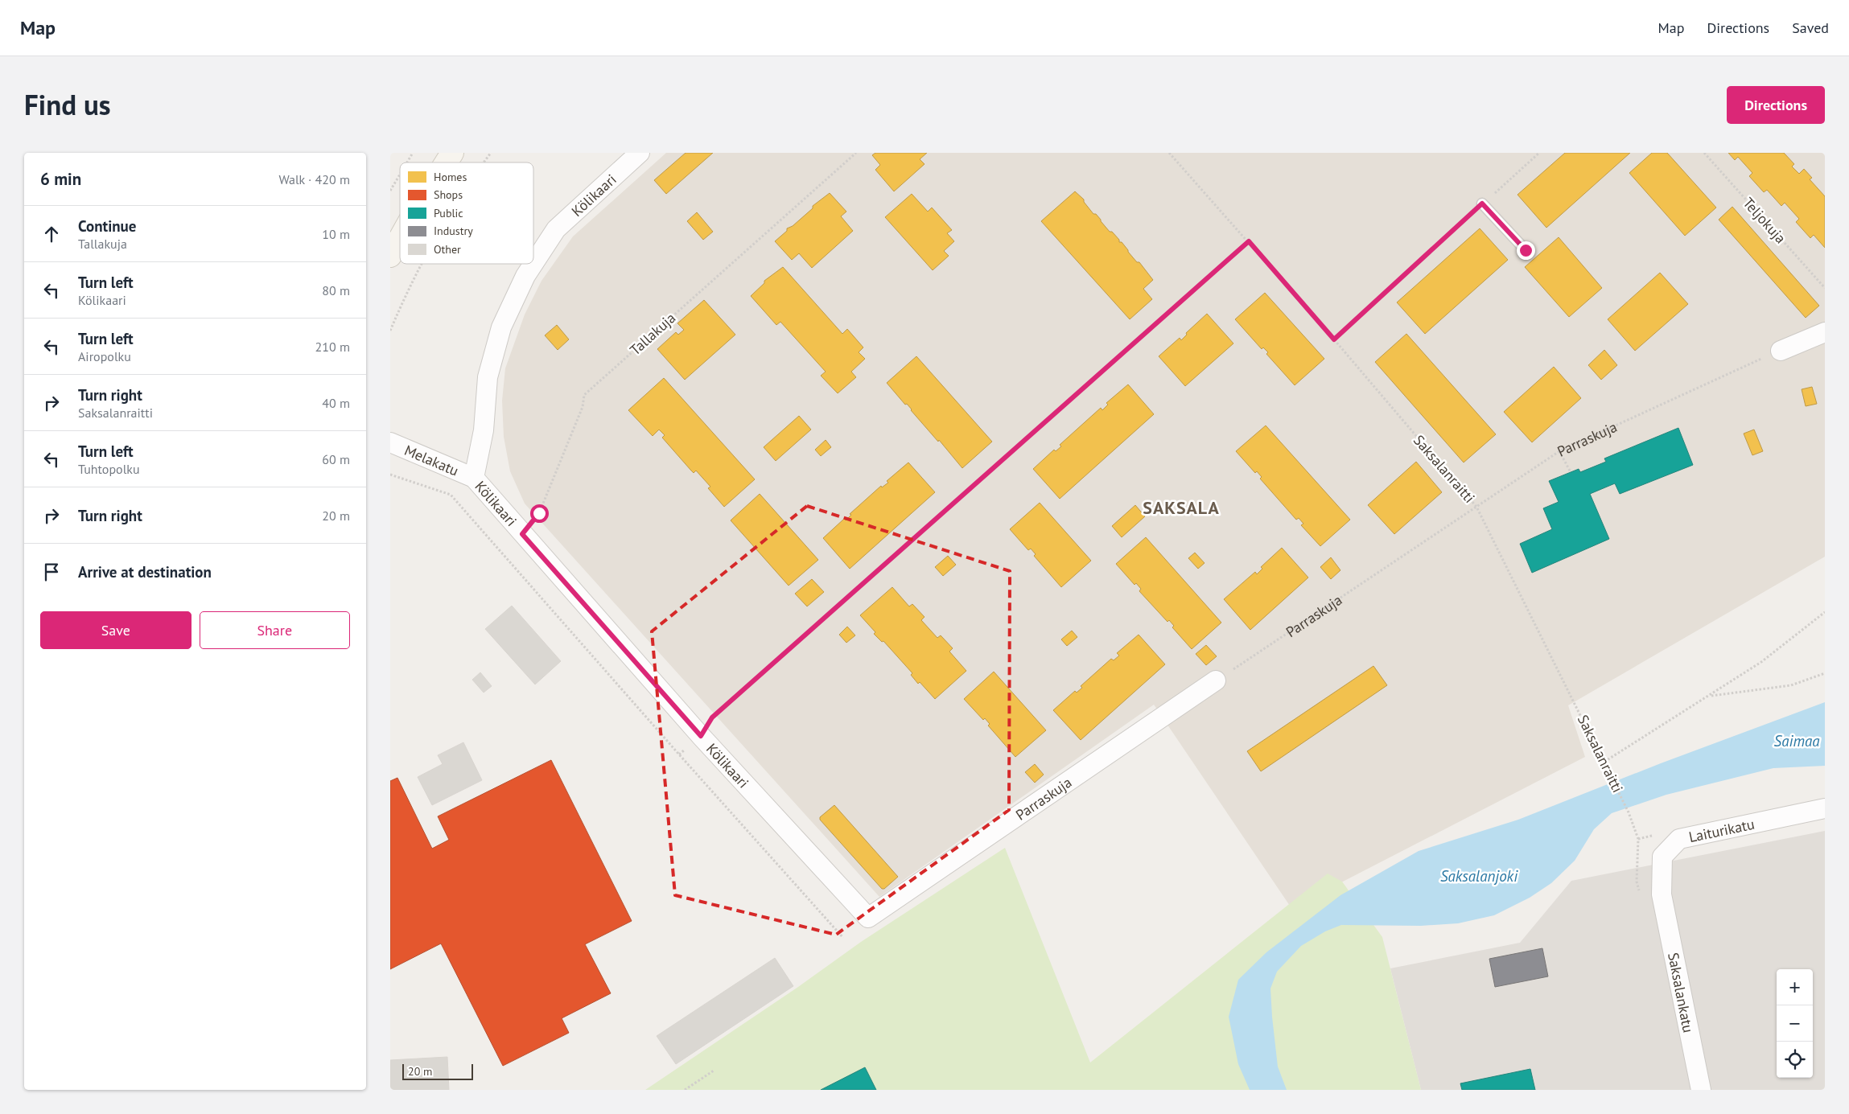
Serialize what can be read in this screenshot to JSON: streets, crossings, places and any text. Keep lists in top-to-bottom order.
{
  "streets": {
    "street": [
      "Kölikaari",
      "Parraskuja",
      "Melakatu",
      "Laiturikatu",
      "Saksalankatu"
    ],
    "path": ["Teljokuja", "Tallakuja", "Saksalanraitti"]
  },
  "crossings": [
    ["Kölikaari", "Tallakuja"],
    ["Kölikaari", "Parraskuja"],
    ["Kölikaari", "Melakatu"],
    ["Parraskuja", "Saksalanraitti"],
    ["Laiturikatu", "Saksalankatu"]
  ],
  "districts": ["SAKSALA"],
  "water": ["Saimaa", "Saksalanjoki"],
  "legend": [
    "Homes",
    "Shops",
    "Public",
    "Industry",
    "Other"
  ],
  "scale_bar": "20 m",
  "page": {
    "header": "Map",
    "nav": ["Map", "Directions", "Saved"],
    "title": "Find us",
    "buttons": [
      "Directions",
      ["Save", "Share"]
    ],
    "heading": ["6 min", "Walk · 420 m"],
    "list": [
      ["Continue", "Tallakuja", "10 m"],
      ["Turn left", "Kölikaari", "80 m"],
      ["Turn left", "Airopolku", "210 m"],
      ["Turn right", "Saksalanraitti", "40 m"],
      ["Turn left", "Tuhtopolku", "60 m"],
      ["Turn right", "20 m"],
      "Arrive at destination"
    ],
    "map_buttons": ["+", "−"],
    "scale": "20 m"
  }
}
